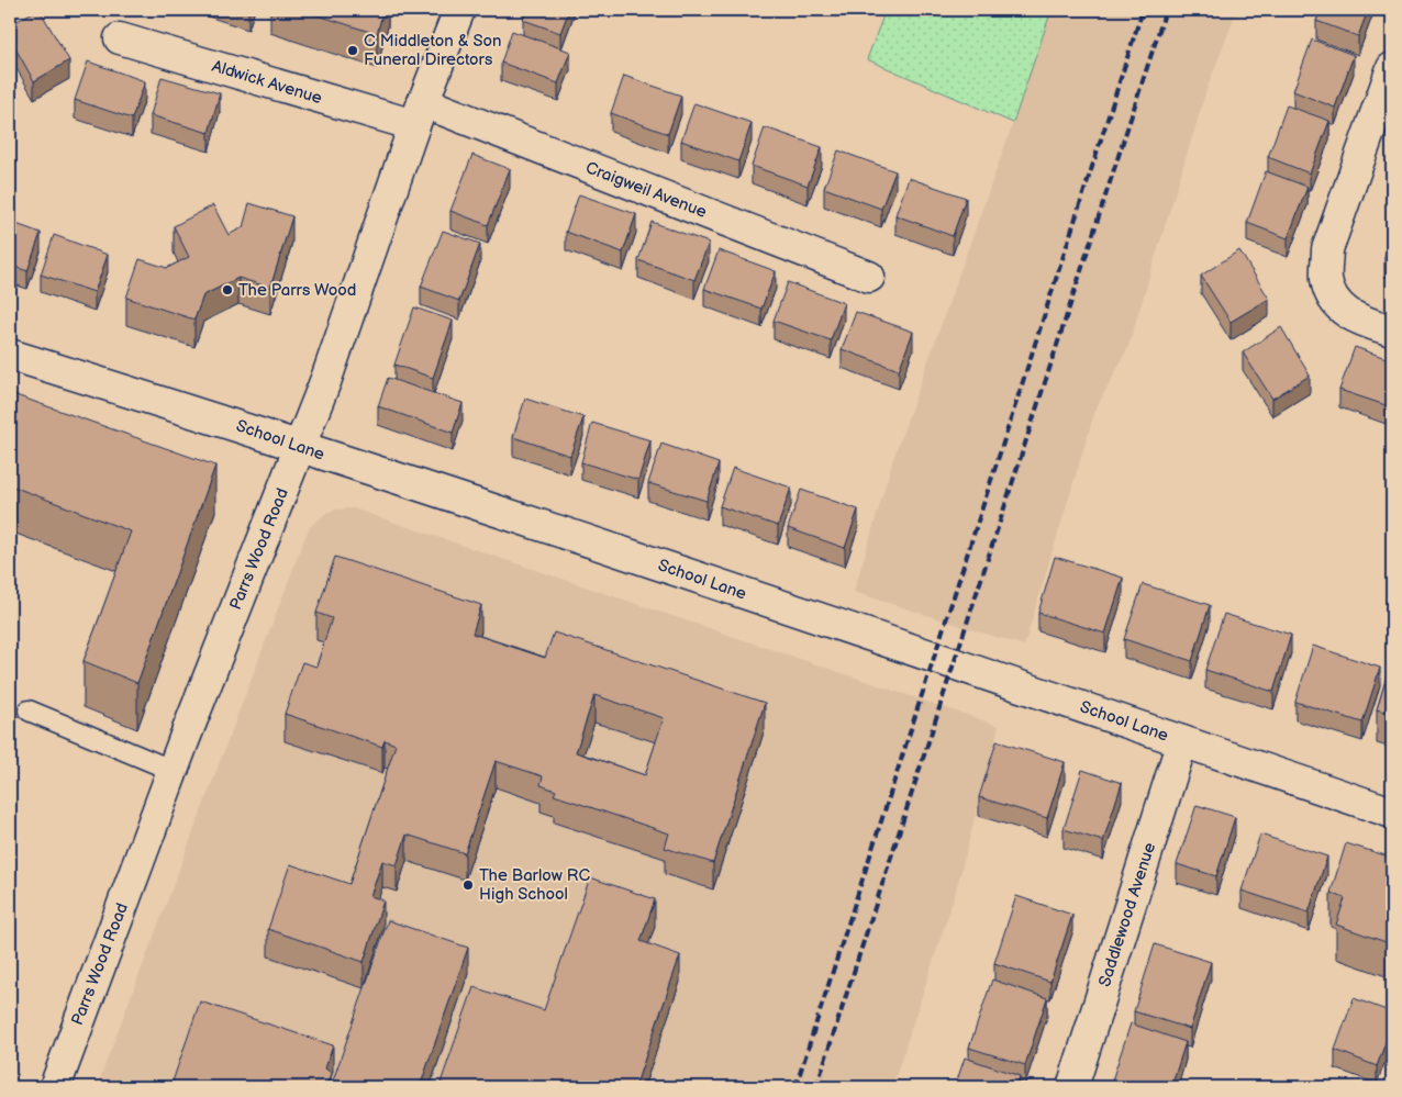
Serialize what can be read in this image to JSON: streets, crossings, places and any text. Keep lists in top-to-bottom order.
{
  "streets": {
    "street": [
      "Aldwick Avenue",
      "Craigweil Avenue",
      "School Lane",
      "Parrs Wood Road",
      "Saddlewood Avenue"
    ]
  },
  "crossings": [
    ["Aldwick Avenue", "Craigweil Avenue"],
    ["Aldwick Avenue", "Parrs Wood Road"],
    ["Craigweil Avenue", "Parrs Wood Road"],
    ["School Lane", "Parrs Wood Road"],
    ["School Lane", "Saddlewood Avenue"]
  ],
  "places": ["C Middleton & Son Funeral Directors", "The Parrs Wood", "The Barlow RC High School"]
}
